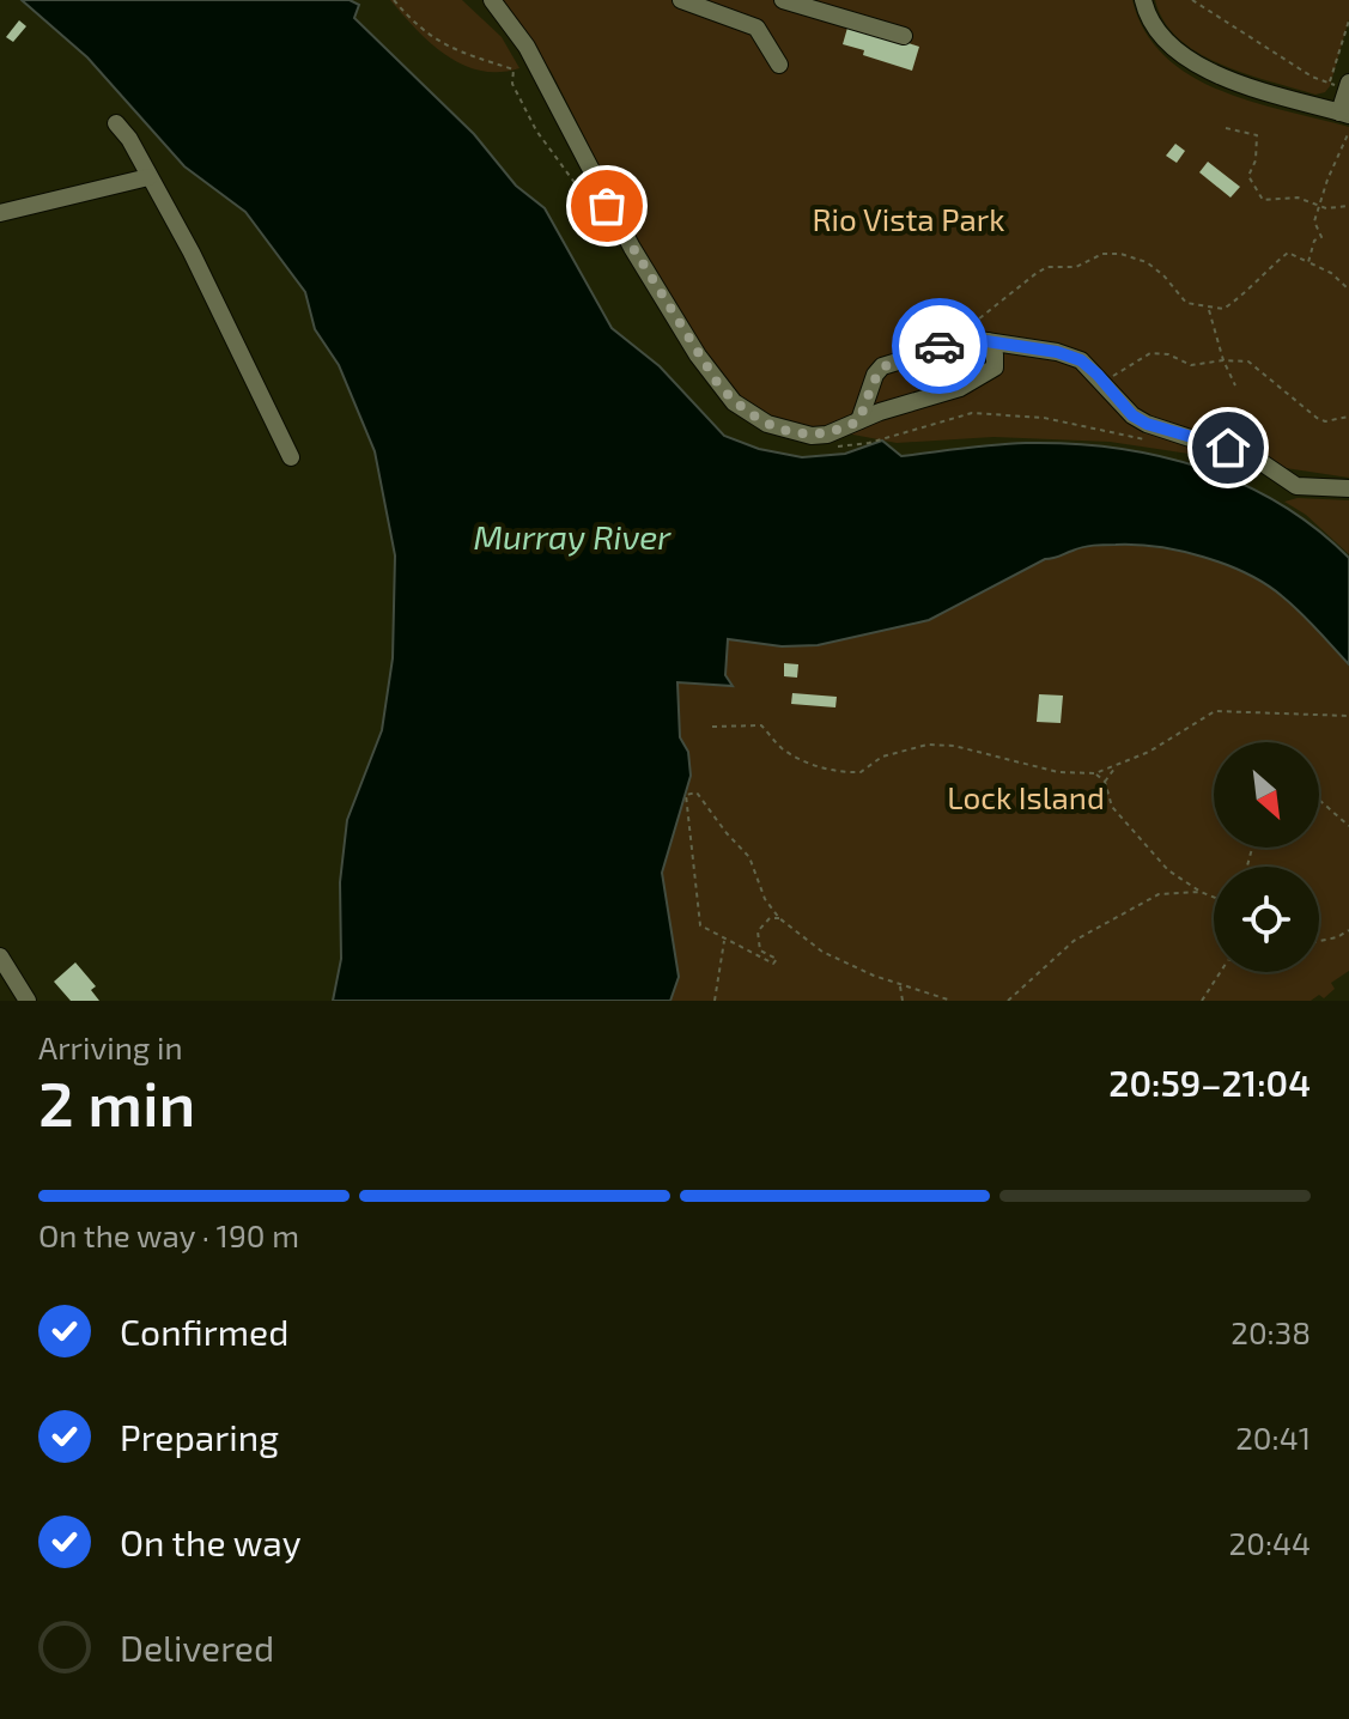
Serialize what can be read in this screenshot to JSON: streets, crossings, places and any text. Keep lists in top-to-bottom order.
{
  "water": ["Murray River"],
  "parks": ["Rio Vista Park", "Lock Island"],
  "north": "bottom right",
  "page": {
    "heading": ["2 min", "Arriving in", "20:59–21:04"],
    "bar": "On the way · 190 m",
    "list": [
      ["Confirmed", "20:38"],
      ["Preparing", "20:41"],
      ["On the way", "20:44"],
      "Delivered"
    ]
  }
}
